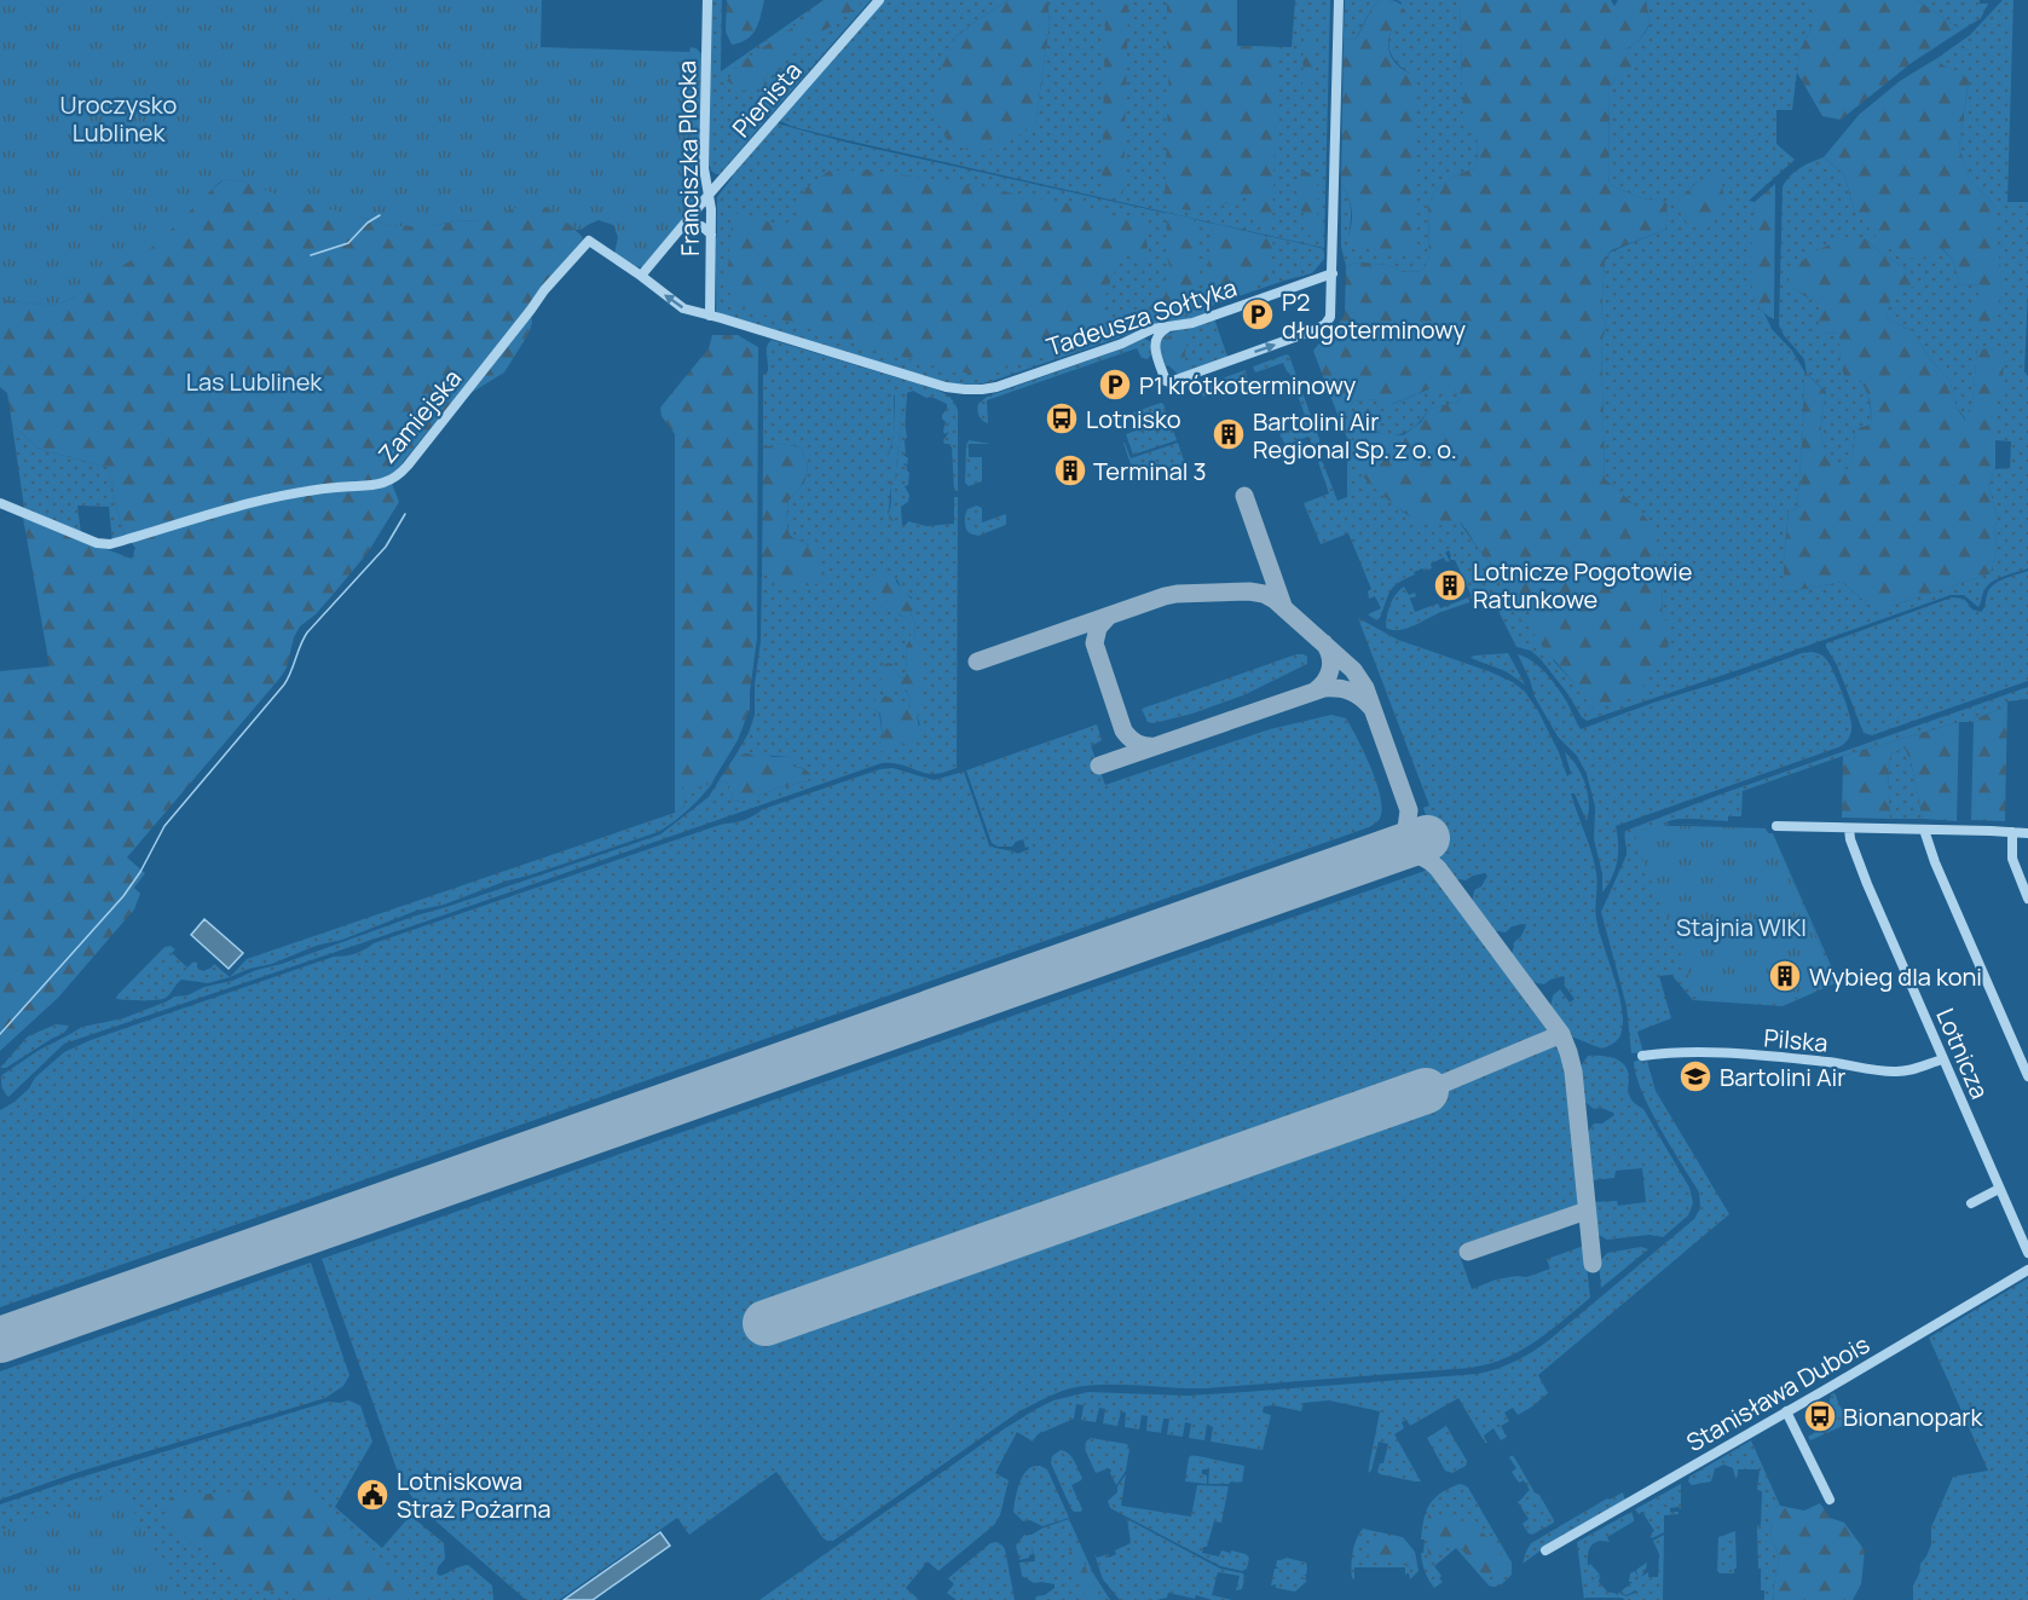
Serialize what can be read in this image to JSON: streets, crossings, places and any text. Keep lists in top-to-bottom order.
{
  "streets": {
    "street": [
      "Pienista",
      "Franciszka Plocka",
      "Tadeusza Sołtyka",
      "Zamiejska",
      "Pilska",
      "Lotnicza",
      "Stanisława Dubois"
    ]
  },
  "crossings": [
    ["Pienista", "Franciszka Plocka"],
    ["Pienista", "Zamiejska"],
    ["Franciszka Plocka", "Tadeusza Sołtyka"],
    ["Franciszka Plocka", "Zamiejska"],
    ["Tadeusza Sołtyka", "Zamiejska"],
    ["Pilska", "Lotnicza"]
  ],
  "parks": ["Uroczysko Lublinek", "Las Lublinek", "Stajnia WIKI"],
  "places": {
    "parking": ["P2 długoterminowy", "P1 krótkoterminowy"],
    "bus stop": ["Lotnisko", "Bionanopark"],
    "building": [
      "Bartolini Air Regional Sp. z o. o.",
      "Terminal 3",
      "Lotnicze Pogotowie Ratunkowe",
      "Wybieg dla koni"
    ],
    "school or university": ["Bartolini Air"],
    "public building": ["Lotniskowa Straż Pożarna"]
  }
}
